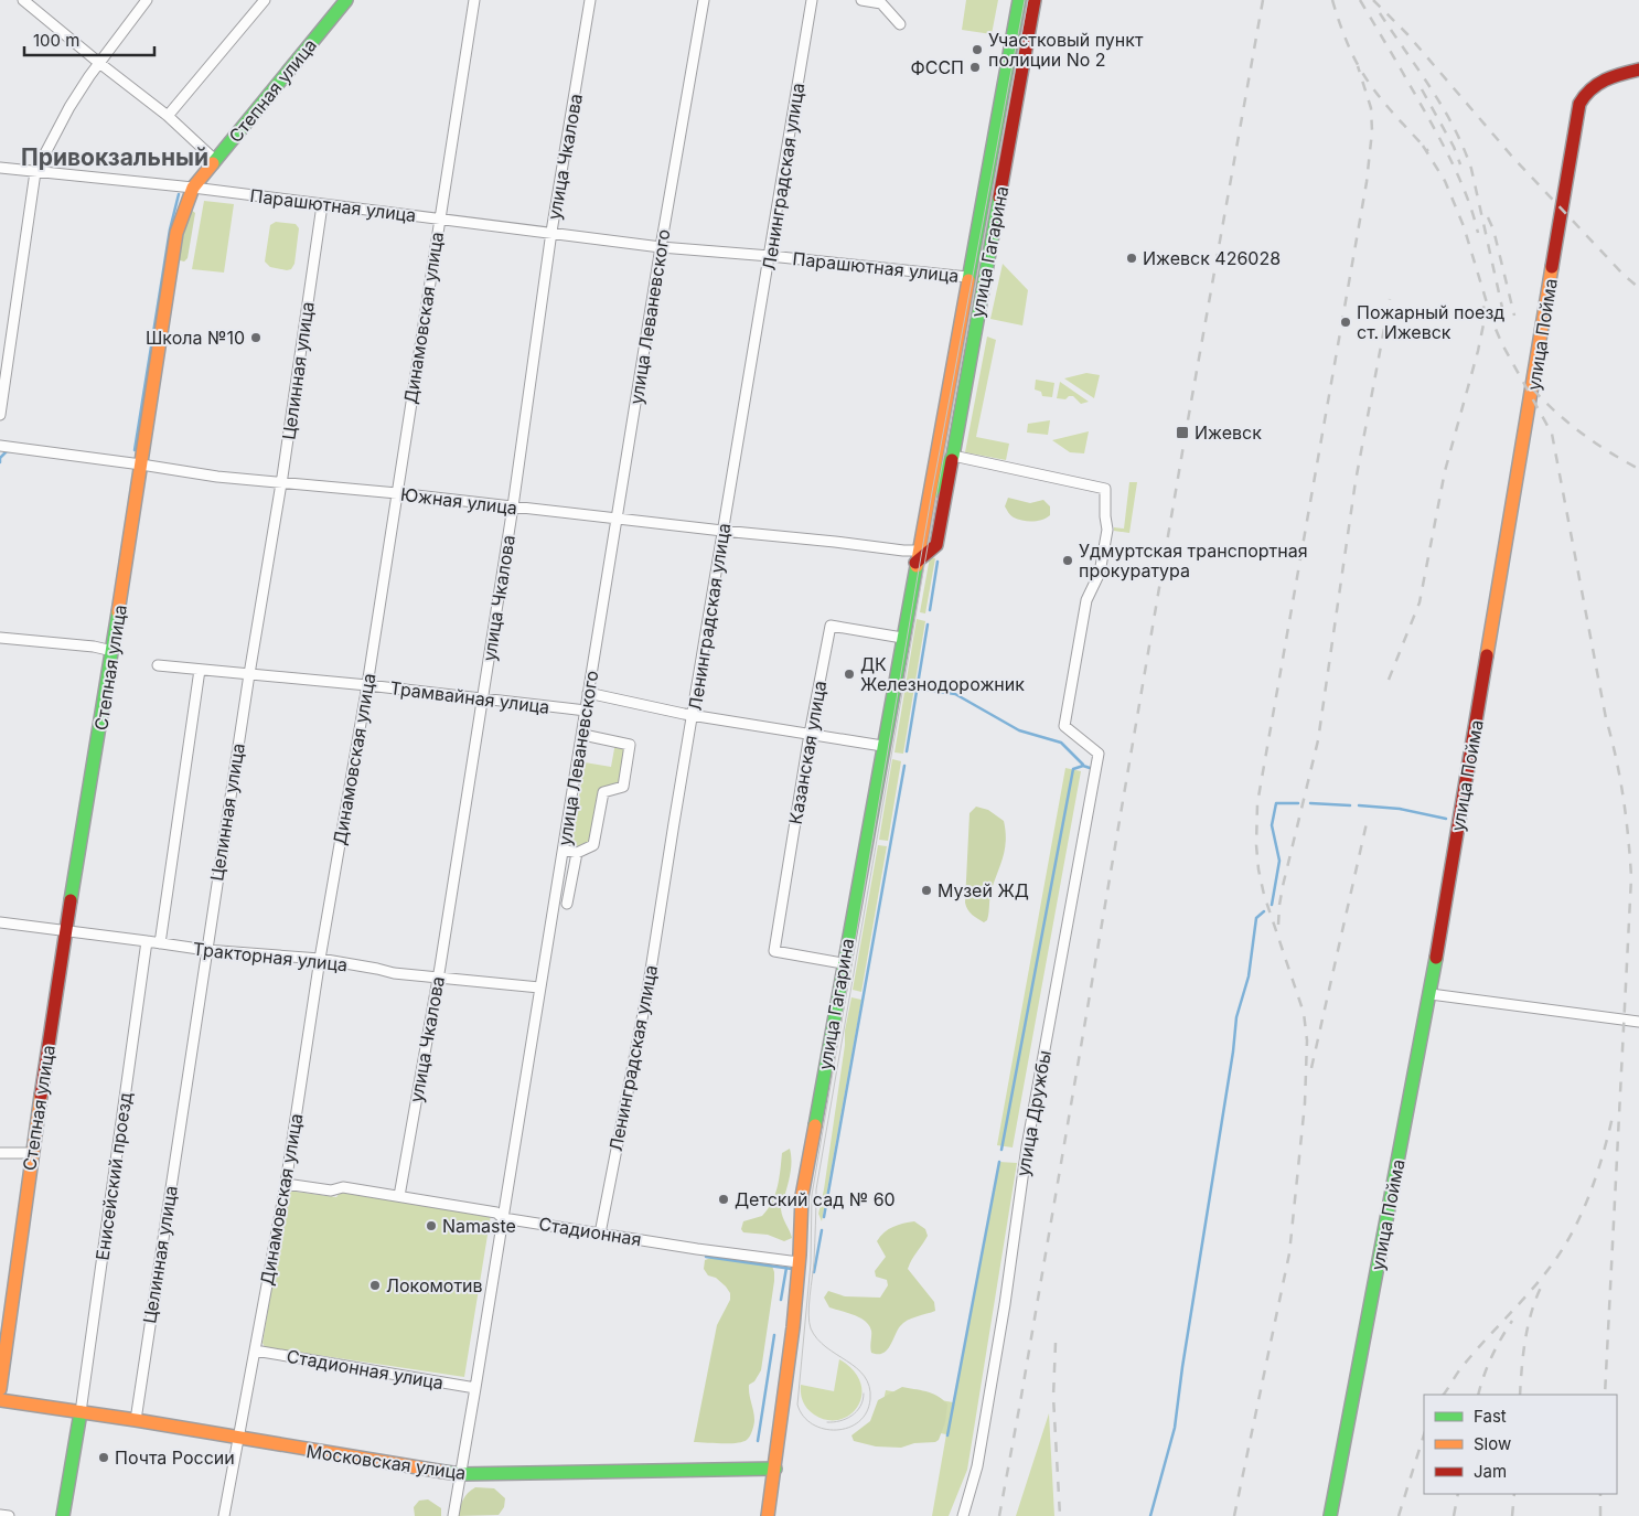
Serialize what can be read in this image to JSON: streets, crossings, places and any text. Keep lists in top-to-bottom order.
{
  "streets": {
    "main road": [
      "Степная улица",
      "улица Гагарина",
      "улица Пойма",
      "Московская улица"
    ],
    "street": [
      "улица Чкалова",
      "Ленинградская улица",
      "Парашютная улица",
      "улица Леваневского",
      "Динамовская улица",
      "Целинная улица",
      "Южная улица",
      "Трамвайная улица",
      "Казанская улица",
      "Тракторная улица",
      "улица Дружбы",
      "Енисейский проезд",
      "Стадионная",
      "Стадионная улица"
    ]
  },
  "crossings": [
    ["Степная улица", "Парашютная улица"],
    ["Степная улица", "Южная улица"],
    ["Степная улица", "Тракторная улица"],
    ["улица Чкалова", "Парашютная улица"],
    ["улица Чкалова", "Южная улица"],
    ["улица Чкалова", "Трамвайная улица"],
    ["улица Чкалова", "Тракторная улица"],
    ["улица Чкалова", "Стадионная"],
    ["Ленинградская улица", "Парашютная улица"],
    ["Ленинградская улица", "Южная улица"],
    ["Ленинградская улица", "Стадионная"],
    ["Парашютная улица", "улица Гагарина"],
    ["Парашютная улица", "улица Леваневского"],
    ["Парашютная улица", "Динамовская улица"],
    ["Парашютная улица", "Целинная улица"],
    ["улица Гагарина", "Южная улица"],
    ["улица Гагарина", "Казанская улица"],
    ["улица Гагарина", "улица Дружбы"],
    ["улица Гагарина", "Стадионная"],
    ["улица Гагарина", "Московская улица"],
    ["улица Леваневского", "Южная улица"],
    ["улица Леваневского", "Трамвайная улица"],
    ["улица Леваневского", "Тракторная улица"],
    ["улица Леваневского", "Стадионная"],
    ["улица Леваневского", "Стадионная улица"],
    ["улица Леваневского", "Московская улица"],
    ["Динамовская улица", "Южная улица"],
    ["Динамовская улица", "Трамвайная улица"],
    ["Динамовская улица", "Тракторная улица"],
    ["Динамовская улица", "Стадионная"],
    ["Динамовская улица", "Стадионная улица"],
    ["Динамовская улица", "Московская улица"],
    ["Целинная улица", "Южная улица"],
    ["Целинная улица", "Трамвайная улица"],
    ["Целинная улица", "Тракторная улица"],
    ["Целинная улица", "Московская улица"],
    ["Тракторная улица", "Енисейский проезд"],
    ["Енисейский проезд", "Московская улица"]
  ],
  "districts": ["Привокзальный"],
  "places": {
    "other": [
      "Участковый пункт полиции No 2",
      "ФССП",
      "Ижевск 426028",
      "Пожарный поезд ст. Ижевск",
      "Школа №10",
      "Удмуртская транспортная прокуратура",
      "ДК Железнодорожник",
      "Музей ЖД",
      "Детский сад № 60",
      "Namaste",
      "Локомотив",
      "Почта России"
    ],
    "transit": ["Ижевск"]
  },
  "legend": ["Fast", "Slow", "Jam"],
  "scale_bar": "100 m"
}
